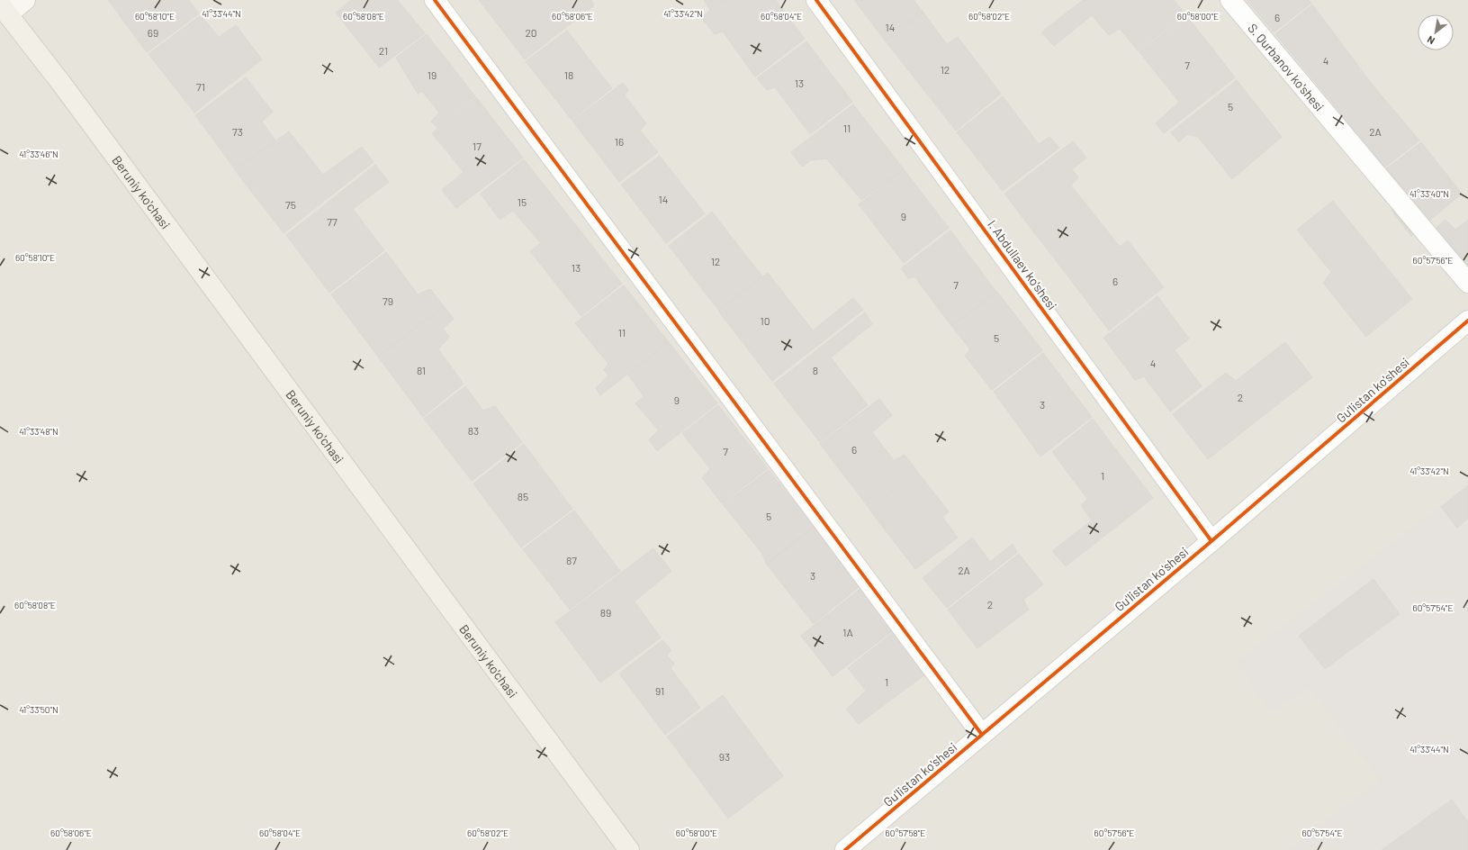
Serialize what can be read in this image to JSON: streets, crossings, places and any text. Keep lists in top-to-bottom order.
{
  "streets": {
    "main road": ["Beruniy ko'chasi"],
    "street": ["S. Qurbanov ko'shesi", "I. Abdullaev ko'shesi", "Gu'listan ko'shesi"]
  },
  "crossings": [
    ["I. Abdullaev ko'shesi", "Gu'listan ko'shesi"]
  ],
  "house_numbers": [
    "6",
    "14",
    "69",
    "20",
    "21",
    "4",
    "7",
    "12",
    "19",
    "18",
    "13",
    "71",
    "5",
    "11",
    "73",
    "2A",
    "16",
    "17",
    "14",
    "15",
    "75",
    "9",
    "77",
    "12",
    "13",
    "6",
    "7",
    "79",
    "10",
    "11",
    "5",
    "4",
    "81",
    "8",
    "2",
    "9",
    "3",
    "83",
    "6",
    "7",
    "1",
    "85",
    "5",
    "87",
    "2A",
    "3",
    "2",
    "89",
    "1A",
    "1",
    "91",
    "93"
  ],
  "north": "bottom left",
  "coordinates": [
    "41°33'44\"N",
    "41°33'42\"N",
    "60°58'10\"E",
    "60°58'08\"E",
    "60°58'06\"E",
    "60°58'04\"E",
    "60°58'02\"E",
    "60°58'00\"E",
    "41°33'46\"N",
    "41°33'40\"N",
    "60°57'56\"E",
    "41°33'48\"N",
    "60°57'54\"E",
    "41°33'50\"N",
    "60°57'58\"E"
  ]
}
